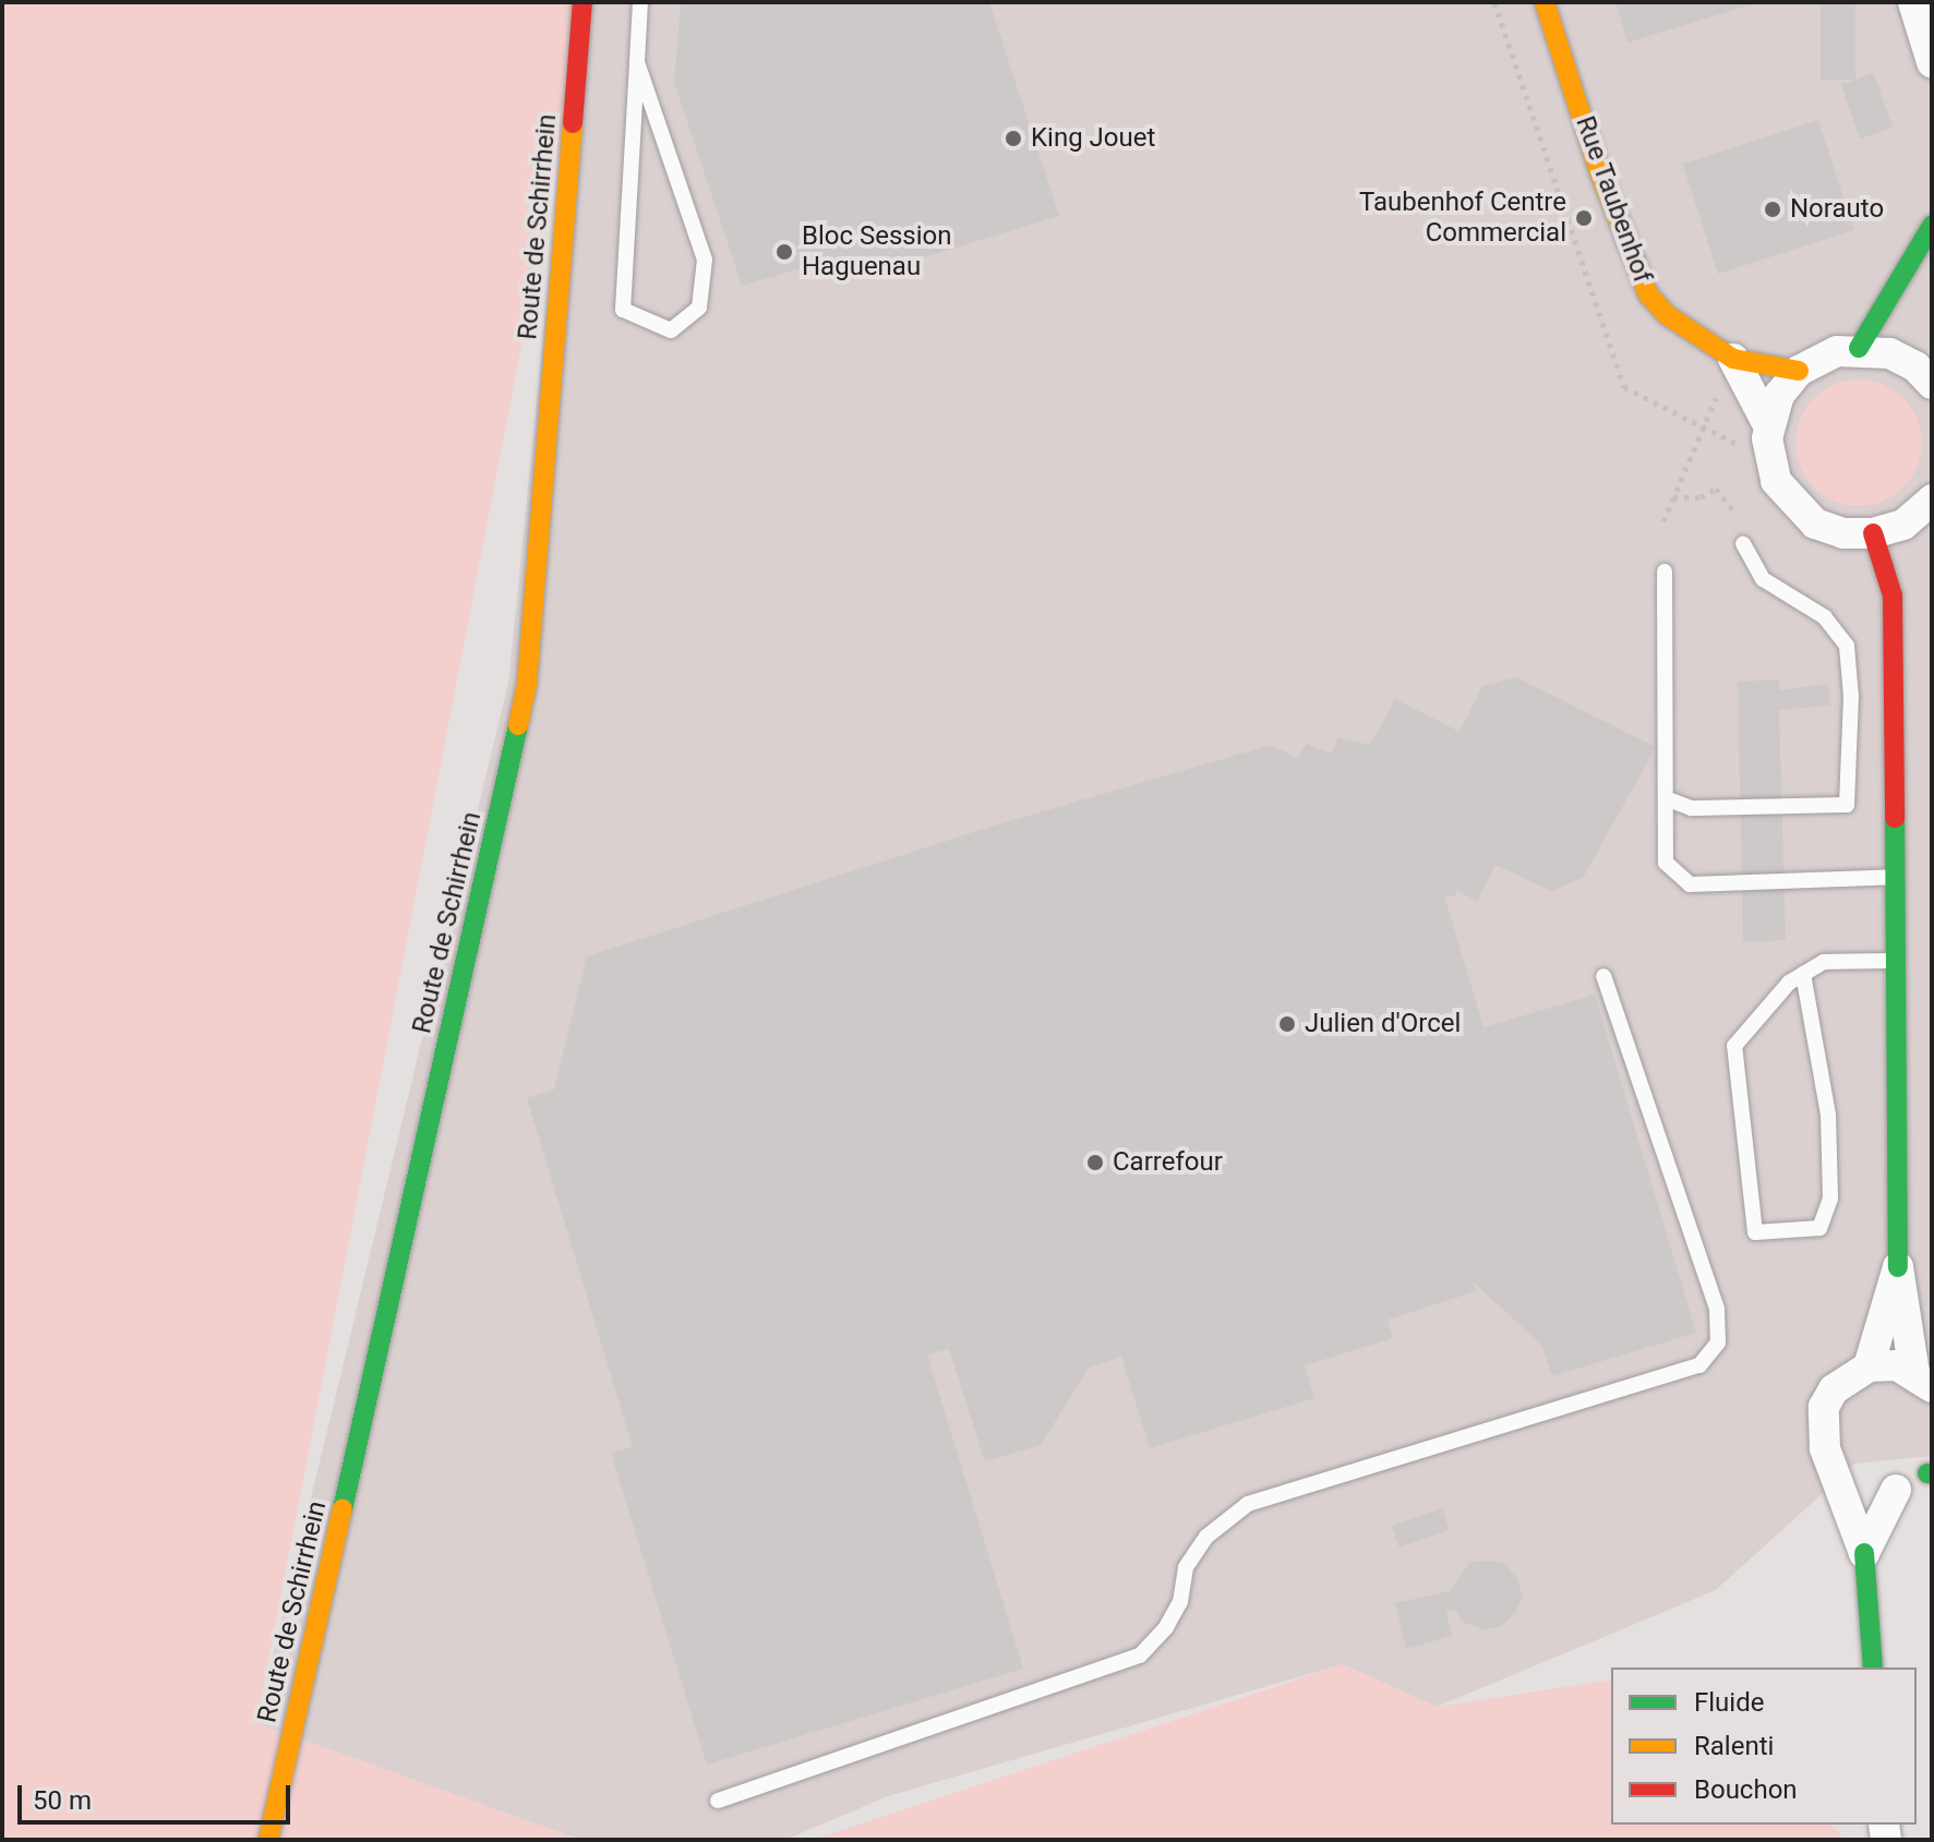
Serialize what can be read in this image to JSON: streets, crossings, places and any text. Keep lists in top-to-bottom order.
{
  "streets": {
    "street": ["Rue Taubenhof", "Route de Schirrhein"]
  },
  "places": [
    "King Jouet",
    "Norauto",
    "Taubenhof Centre Commercial",
    "Bloc Session Haguenau",
    "Julien d'Orcel",
    "Carrefour"
  ],
  "legend": ["Fluide", "Ralenti", "Bouchon"],
  "scale_bar": "50 m"
}
